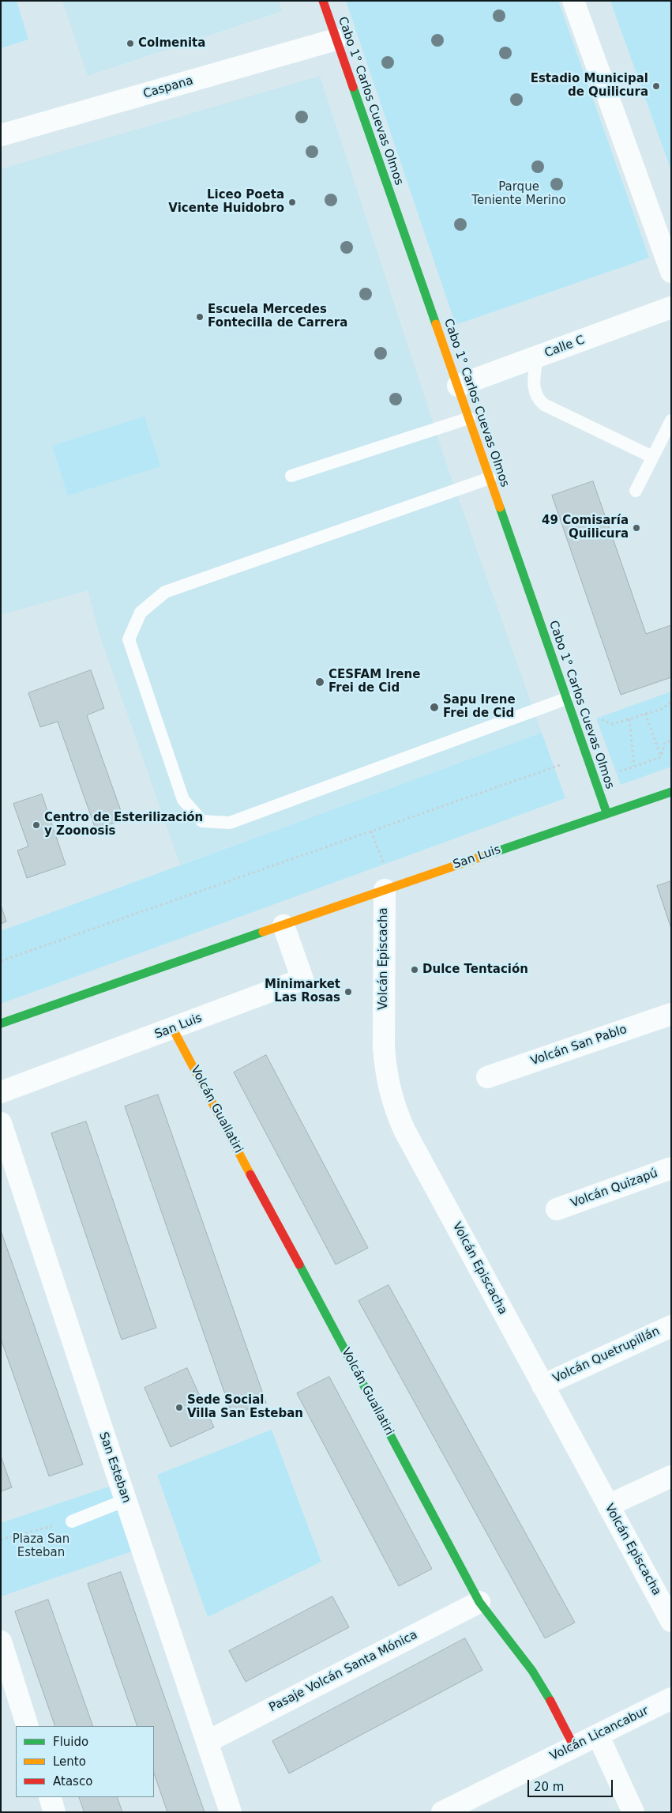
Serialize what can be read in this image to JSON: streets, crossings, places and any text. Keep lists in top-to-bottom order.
{
  "streets": {
    "street": [
      "Caspana",
      "Cabo 1° Carlos Cuevas Olmos",
      "Calle C",
      "San Luis",
      "Volcán Episcacha",
      "Volcán San Pablo",
      "Volcán Guallatiri",
      "Volcán Quizapú",
      "Volcán Quetrupillán",
      "San Esteban",
      "Pasaje Volcán Santa Mónica",
      "Volcán Licancabur"
    ]
  },
  "crossings": [
    ["Caspana", "Cabo 1° Carlos Cuevas Olmos"],
    ["Cabo 1° Carlos Cuevas Olmos", "Calle C"],
    ["Cabo 1° Carlos Cuevas Olmos", "San Luis"],
    ["San Luis", "Volcán Episcacha"],
    ["San Luis", "Volcán Guallatiri"],
    ["Volcán Episcacha", "Volcán Quetrupillán"],
    ["Volcán Guallatiri", "Pasaje Volcán Santa Mónica"],
    ["Volcán Guallatiri", "Volcán Licancabur"],
    ["San Esteban", "Pasaje Volcán Santa Mónica"]
  ],
  "parks": ["Parque Teniente Merino", "Plaza San Esteban"],
  "places": [
    "Colmenita",
    "Estadio Municipal de Quilicura",
    "Liceo Poeta Vicente Huidobro",
    "Escuela Mercedes Fontecilla de Carrera",
    "49 Comisaría Quilicura",
    "CESFAM Irene Frei de Cid",
    "Sapu Irene Frei de Cid",
    "Centro de Esterilización y Zoonosis",
    "Dulce Tentación",
    "Minimarket Las Rosas",
    "Sede Social Villa San Esteban"
  ],
  "legend": ["Fluido", "Lento", "Atasco"],
  "scale_bar": "20 m"
}
